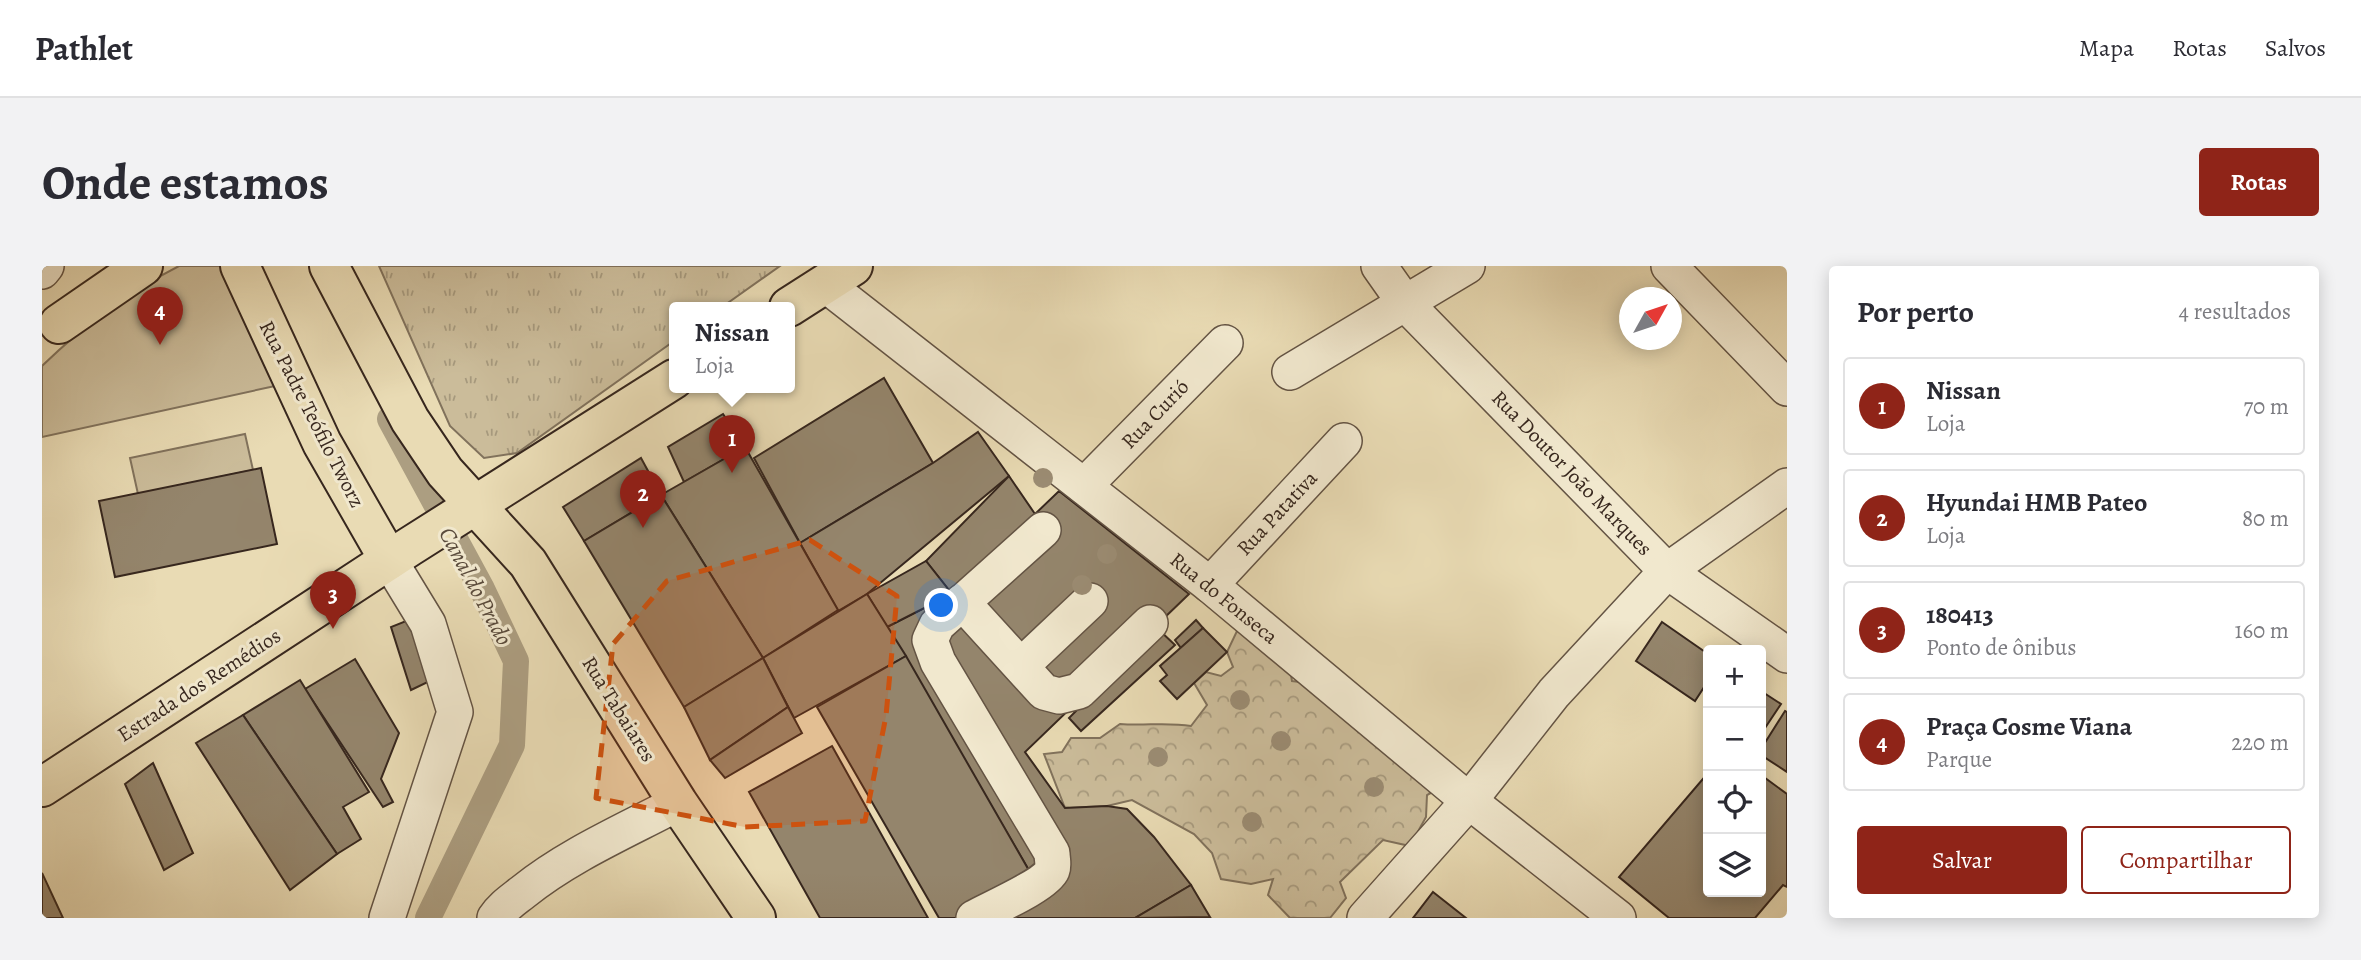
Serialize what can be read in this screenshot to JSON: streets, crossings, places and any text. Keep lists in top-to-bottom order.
{
  "streets": {
    "main road": ["Rua Padre Teófilo Tworz", "Estrada dos Remédios", "Rua Tabaiares"],
    "street": [
      "Rua Curió",
      "Rua Doutor João Marques",
      "Rua Patativa",
      "Rua do Fonseca"
    ]
  },
  "crossings": [
    ["Rua Padre Teófilo Tworz", "Estrada dos Remédios"],
    ["Rua Curió", "Rua do Fonseca"],
    ["Rua Patativa", "Rua do Fonseca"],
    ["Estrada dos Remédios", "Rua Tabaiares"]
  ],
  "water": ["Canal do Prado"],
  "north": "top right",
  "page": {
    "header": "Pathlet",
    "nav": ["Mapa", "Rotas", "Salvos"],
    "buttons": [
      "Rotas",
      ["Salvar", "Compartilhar"]
    ],
    "title": "Onde estamos",
    "heading": ["Por perto", "4 resultados"],
    "pins": [
      "4",
      "1",
      "2",
      "3"
    ],
    "popup": ["Nissan", "Loja"],
    "list": [
      {
        "mark": "1",
        "name": "Nissan",
        "note": "Loja",
        "value": "70 m"
      },
      {
        "mark": "2",
        "name": "Hyundai HMB Pateo",
        "note": "Loja",
        "value": "80 m"
      },
      {
        "mark": "3",
        "name": "180413",
        "note": "Ponto de ônibus",
        "value": "160 m"
      },
      {
        "mark": "4",
        "name": "Praça Cosme Viana",
        "note": "Parque",
        "value": "220 m"
      }
    ],
    "map_buttons": ["+", "−"]
  }
}
